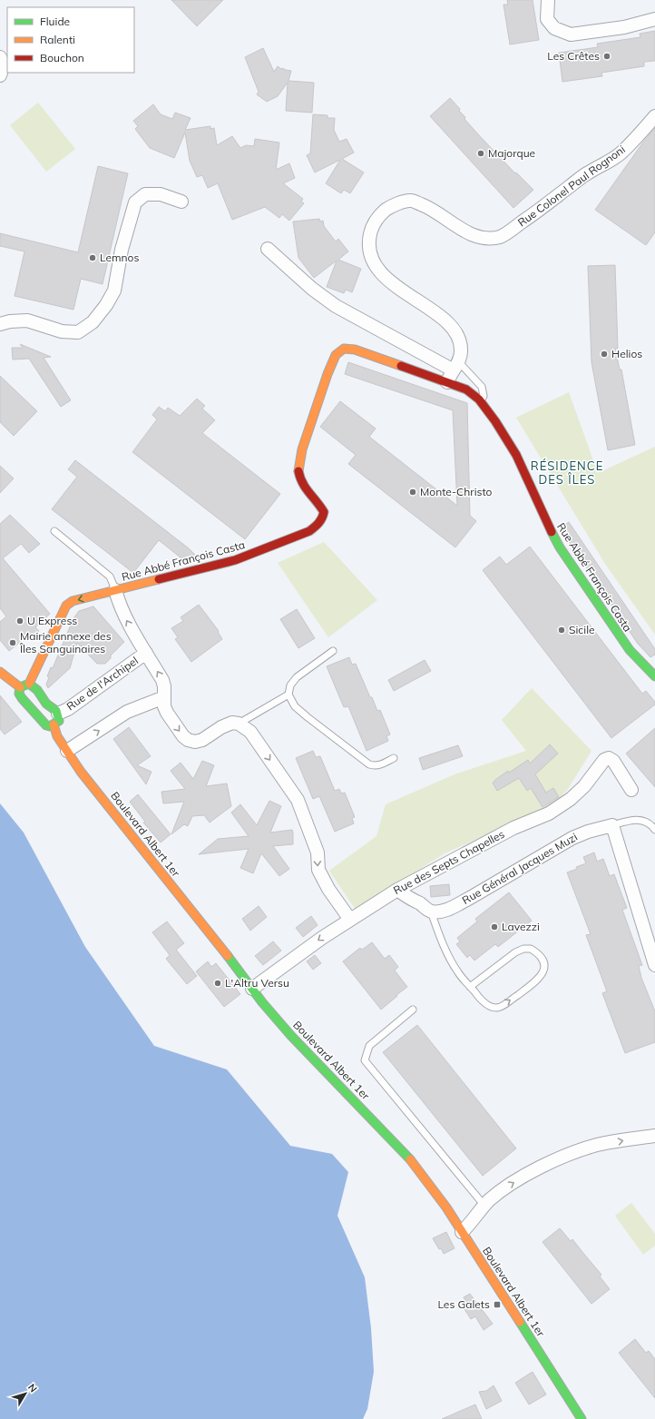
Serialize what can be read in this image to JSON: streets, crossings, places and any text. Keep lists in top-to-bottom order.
{
  "streets": {
    "street": [
      "Rue Colonel Paul Rognoni",
      "Rue Abbé François Casta",
      "Rue de l'Archipel",
      "Boulevard Albert 1er",
      "Rue des Septs Chapelles",
      "Rue Général Jacques Muzi"
    ]
  },
  "crossings": [
    ["Rue Colonel Paul Rognoni", "Rue Abbé François Casta"],
    ["Rue de l'Archipel", "Boulevard Albert 1er"],
    ["Boulevard Albert 1er", "Rue des Septs Chapelles"]
  ],
  "districts": ["RÉSIDENCE DES ÎLES"],
  "places": {
    "other": [
      "Les Crêtes",
      "Majorque",
      "Lemnos",
      "Helios",
      "Monte-Christo",
      "U Express",
      "Sicile",
      "Mairie annexe des Îles Sanguinaires",
      "Lavezzi",
      "L'Altru Versu"
    ],
    "transit": ["Les Galets"]
  },
  "legend": ["Fluide", "Ralenti", "Bouchon"],
  "north": "top right"
}
